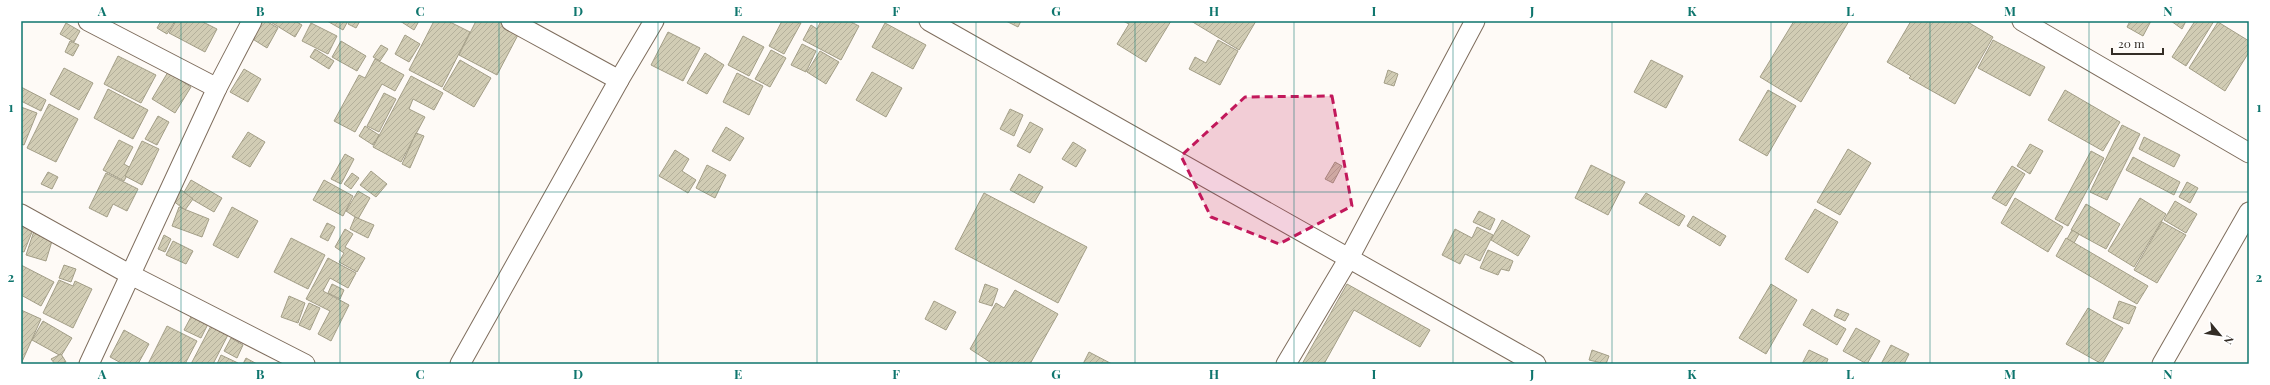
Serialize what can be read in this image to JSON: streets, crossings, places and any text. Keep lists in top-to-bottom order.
{
  "scale_bar": "20 m",
  "north": "bottom right",
  "grid": {
    "columns": [
      "A",
      "B",
      "C",
      "D",
      "E",
      "F",
      "G",
      "H",
      "I",
      "J",
      "K",
      "L",
      "M",
      "N"
    ],
    "rows": ["1", "2"]
  }
}
